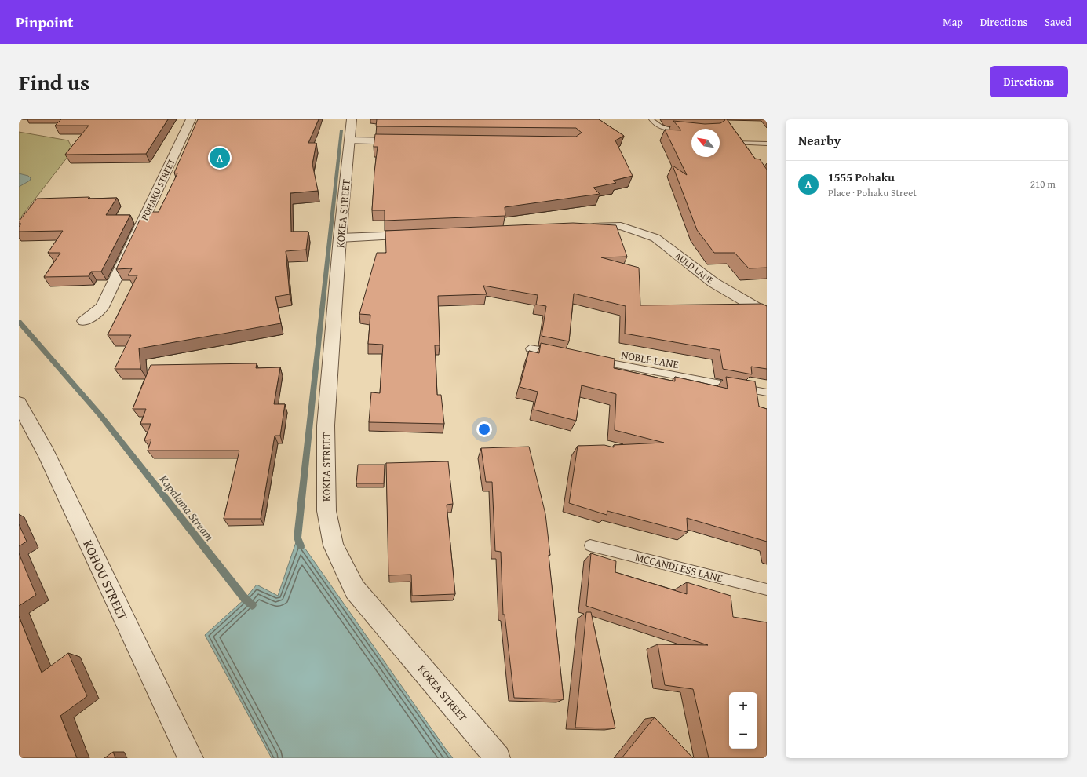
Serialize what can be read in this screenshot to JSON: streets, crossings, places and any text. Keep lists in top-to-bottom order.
{
  "streets": {
    "street": [
      "POHAKU STREET",
      "KOKEA STREET",
      "AULD LANE",
      "KOHOU STREET"
    ],
    "lane": ["NOBLE LANE", "MCCANDLESS LANE"]
  },
  "water": ["Kapalama Stream"],
  "north": "top left",
  "page": {
    "header": "Pinpoint",
    "nav": ["Map", "Directions", "Saved"],
    "title": "Find us",
    "buttons": "Directions",
    "heading": "Nearby",
    "pins": "A",
    "list": [
      {
        "mark": "A",
        "name": "1555 Pohaku",
        "note": "Place · Pohaku Street",
        "value": "210 m"
      }
    ],
    "map_buttons": ["+", "−"]
  }
}
